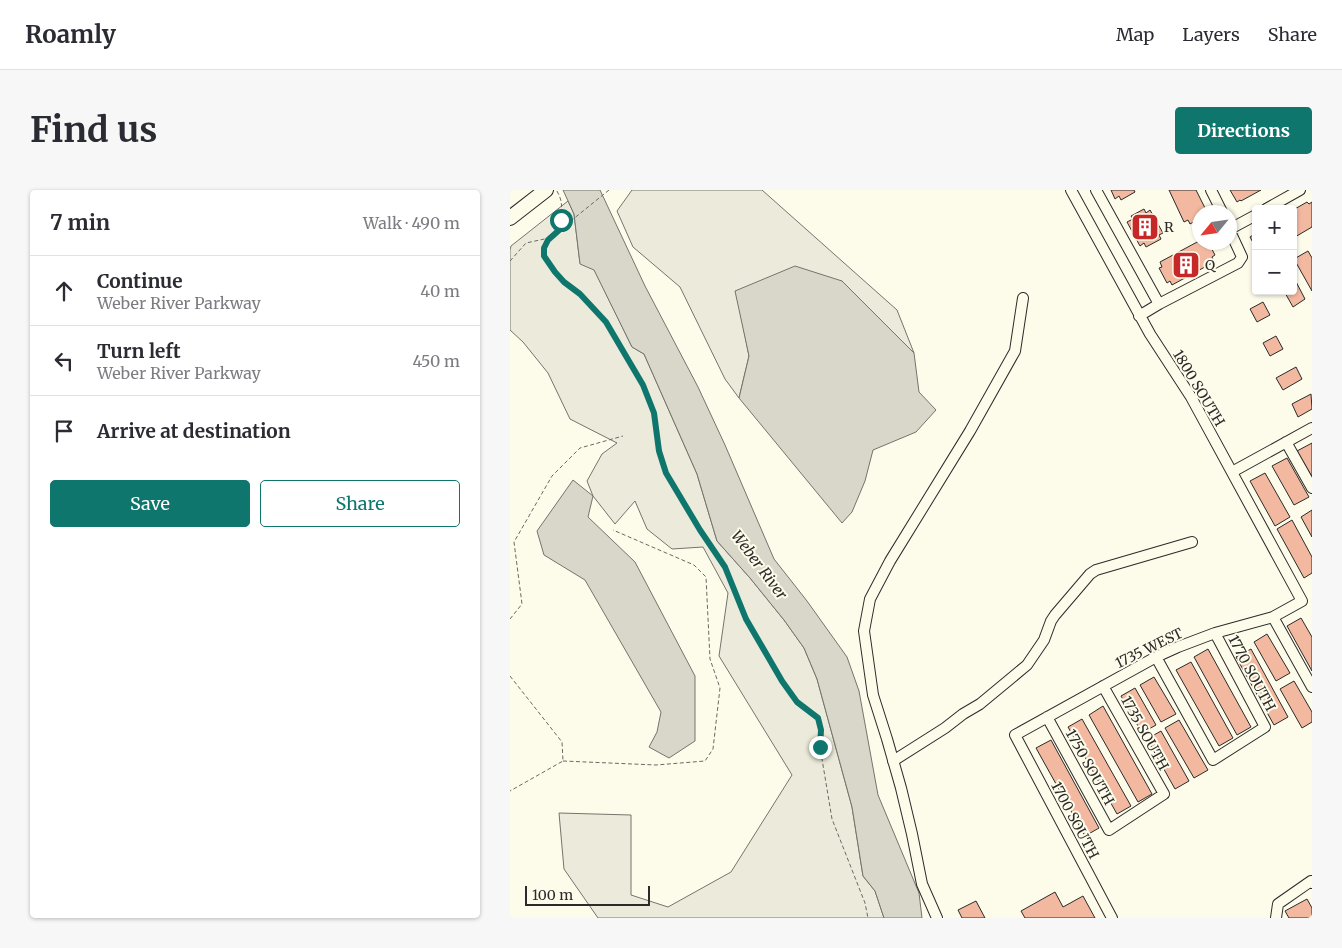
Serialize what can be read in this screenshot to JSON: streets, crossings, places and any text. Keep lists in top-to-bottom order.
{
  "streets": {
    "street": [
      "1800 SOUTH",
      "1735 WEST",
      "1770 SOUTH",
      "1735 SOUTH",
      "1750 SOUTH",
      "1700 SOUTH"
    ]
  },
  "crossings": [
    ["1800 SOUTH", "1735 WEST"],
    ["1735 WEST", "1770 SOUTH"],
    ["1735 WEST", "1735 SOUTH"],
    ["1735 WEST", "1750 SOUTH"],
    ["1735 WEST", "1700 SOUTH"],
    ["1735 SOUTH", "1750 SOUTH"]
  ],
  "water": ["Weber River"],
  "places": {
    "building": ["R", "Q"]
  },
  "scale_bar": "100 m",
  "north": "bottom left",
  "page": {
    "header": "Roamly",
    "nav": ["Map", "Layers", "Share"],
    "buttons": [
      "Directions",
      ["Save", "Share"]
    ],
    "title": "Find us",
    "heading": ["7 min", "Walk · 490 m"],
    "map_buttons": ["+", "−"],
    "list": [
      ["Continue", "Weber River Parkway", "40 m"],
      ["Turn left", "Weber River Parkway", "450 m"],
      "Arrive at destination"
    ],
    "scale": "100 m"
  }
}
